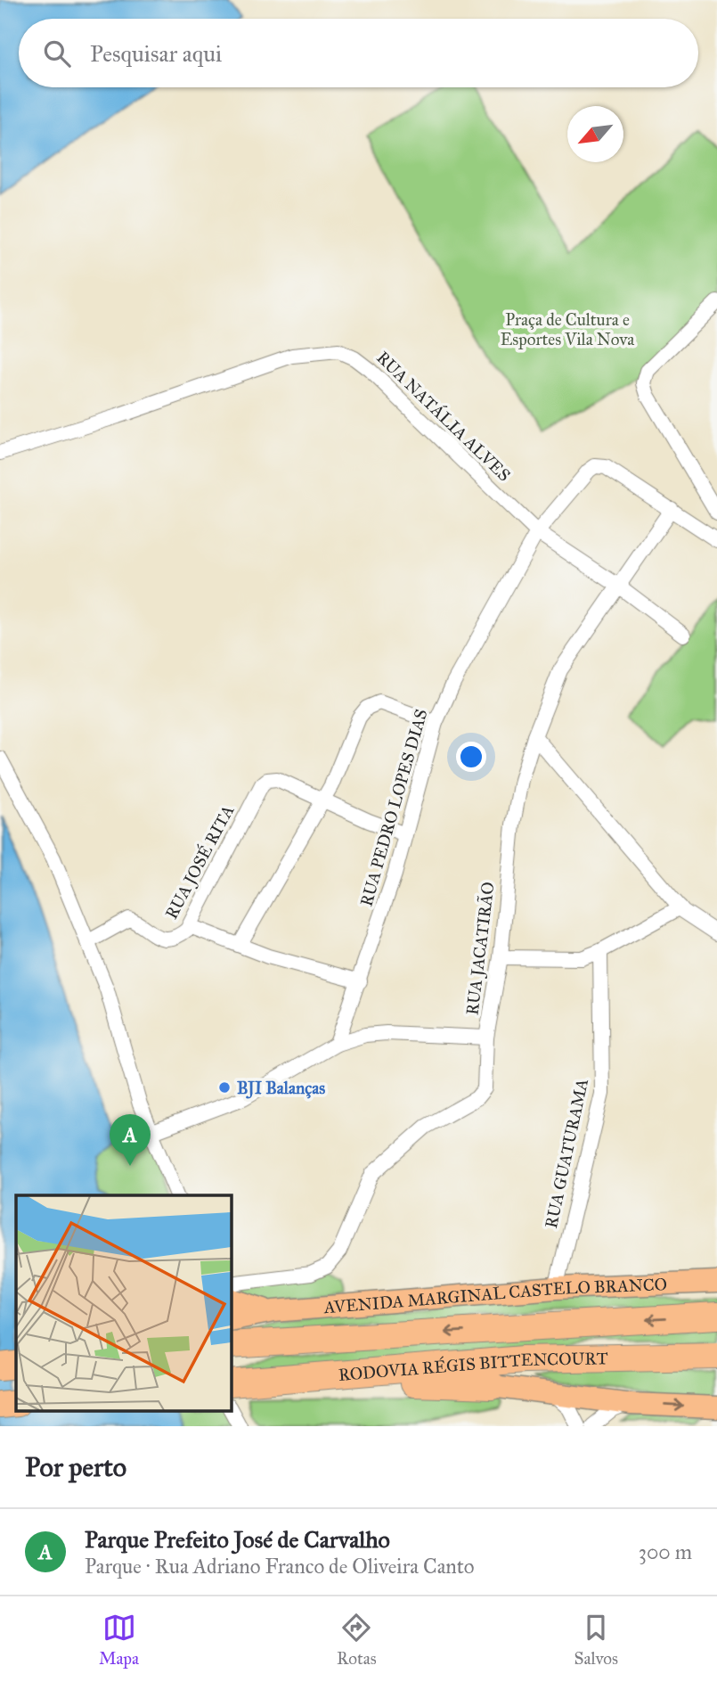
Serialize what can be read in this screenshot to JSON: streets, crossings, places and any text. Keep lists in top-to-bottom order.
{
  "streets": {
    "highway": ["RODOVIA RÉGIS BITTENCOURT"],
    "main road": ["AVENIDA MARGINAL CASTELO BRANCO"],
    "street": [
      "RUA NATÁLIA ALVES",
      "RUA PEDRO LOPES DIAS",
      "RUA JOSÉ RITA",
      "RUA JACATIRÃO",
      "RUA GUATURAMA"
    ]
  },
  "crossings": [
    ["RUA NATÁLIA ALVES", "RUA PEDRO LOPES DIAS"],
    ["RUA NATÁLIA ALVES", "RUA JACATIRÃO"],
    ["RUA PEDRO LOPES DIAS", "RUA JACATIRÃO"],
    ["RUA GUATURAMA", "AVENIDA MARGINAL CASTELO BRANCO"]
  ],
  "parks": ["Praça de Cultura e Esportes Vila Nova"],
  "places": ["BJI Balanças"],
  "north": "bottom left",
  "page": {
    "search": "Pesquisar aqui",
    "pins": "A",
    "heading": "Por perto",
    "list": [
      {
        "mark": "A",
        "name": "Parque Prefeito José de Carvalho",
        "note": "Parque · Rua Adriano Franco de Oliveira Canto",
        "value": "300 m"
      }
    ],
    "nav": ["Mapa", "Rotas", "Salvos"]
  }
}
